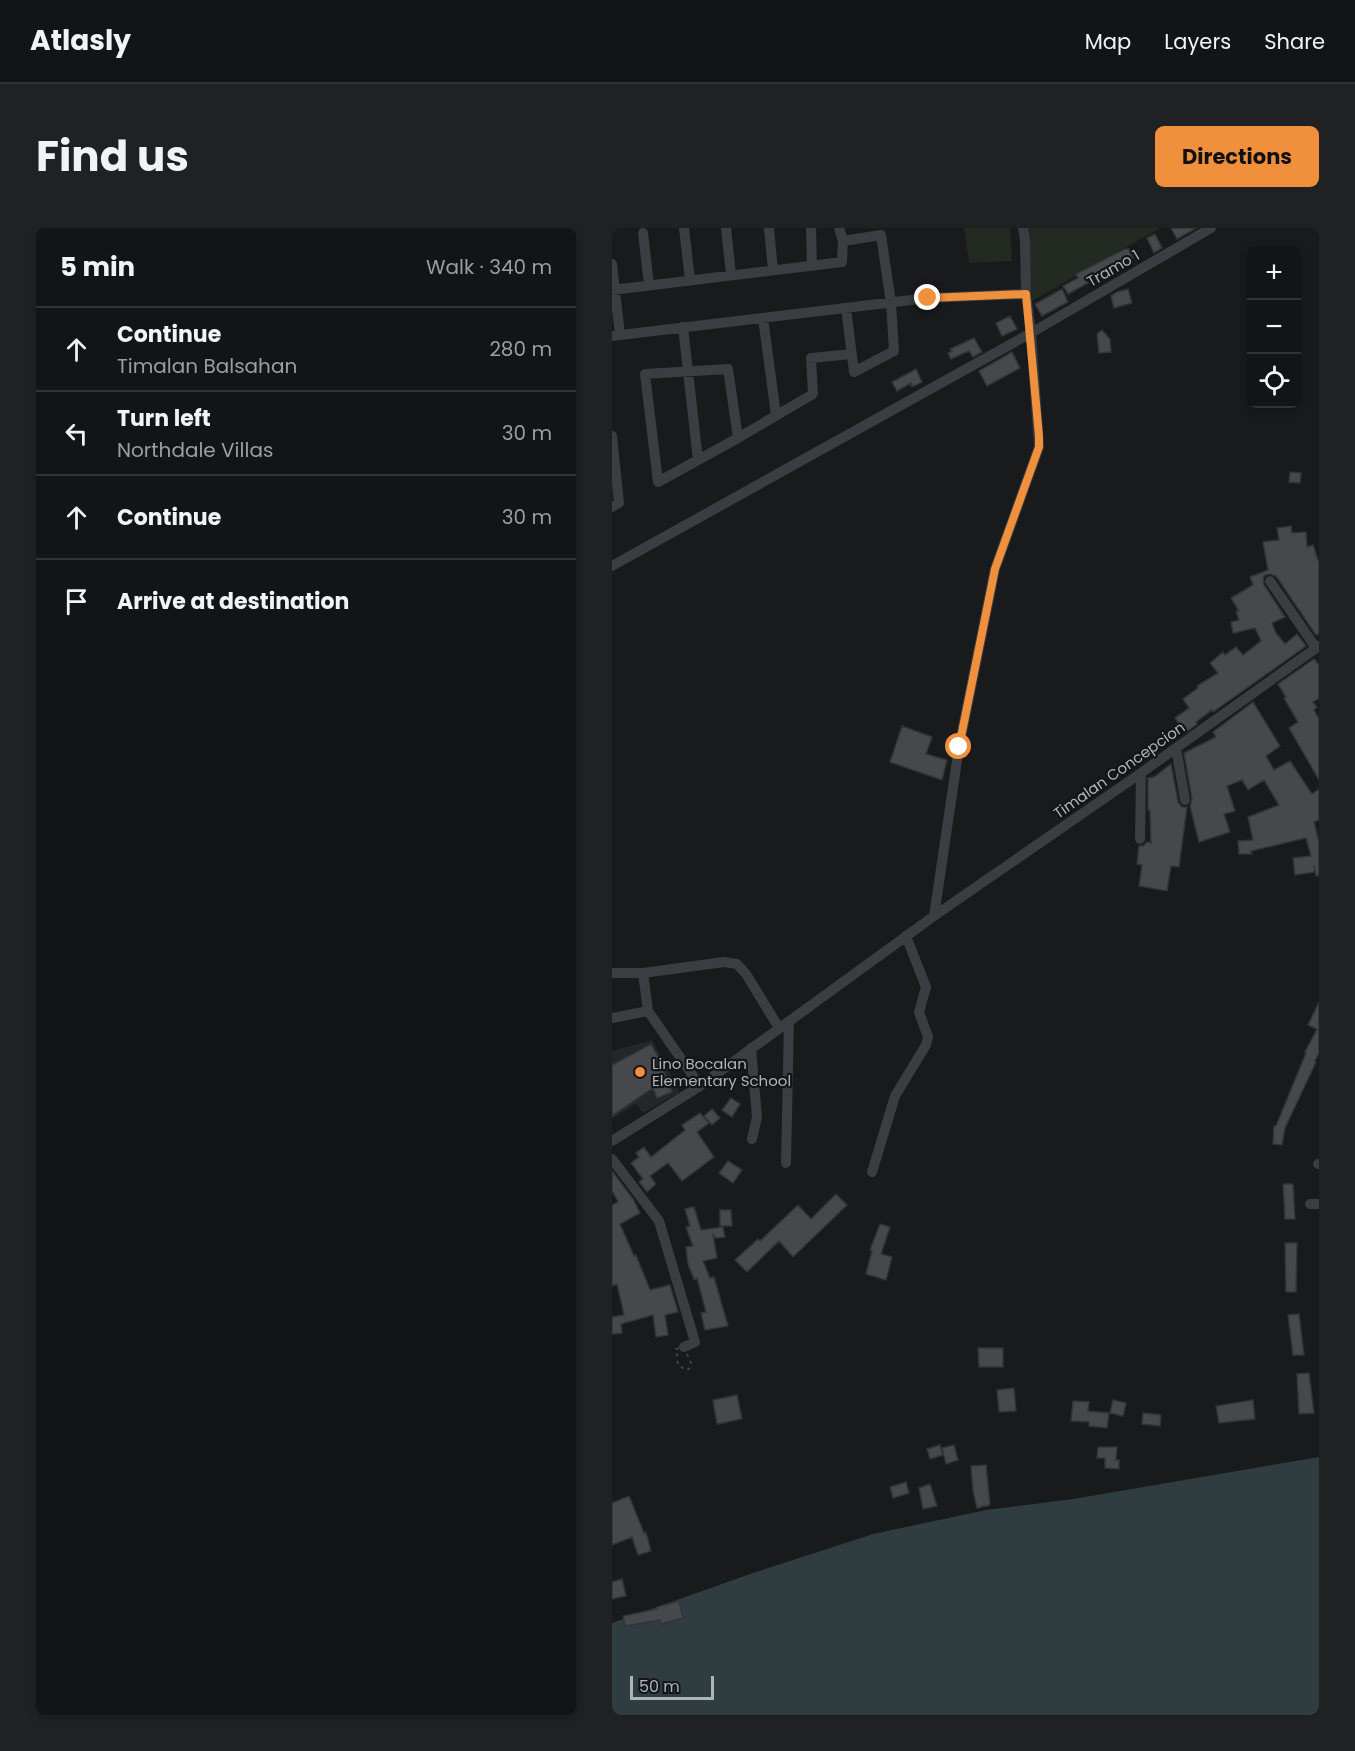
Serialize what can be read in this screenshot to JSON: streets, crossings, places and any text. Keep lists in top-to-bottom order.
{
  "streets": {
    "street": ["Tramo 1", "Timalan Concepcion"]
  },
  "places": ["Lino Bocalan Elementary School"],
  "scale_bar": "50 m",
  "page": {
    "header": "Atlasly",
    "nav": ["Map", "Layers", "Share"],
    "title": "Find us",
    "buttons": "Directions",
    "heading": ["5 min", "Walk · 340 m"],
    "map_buttons": ["+", "−"],
    "list": [
      ["Continue", "Timalan Balsahan", "280 m"],
      ["Turn left", "Northdale Villas", "30 m"],
      ["Continue", "30 m"],
      "Arrive at destination"
    ],
    "scale": "50 m"
  }
}
